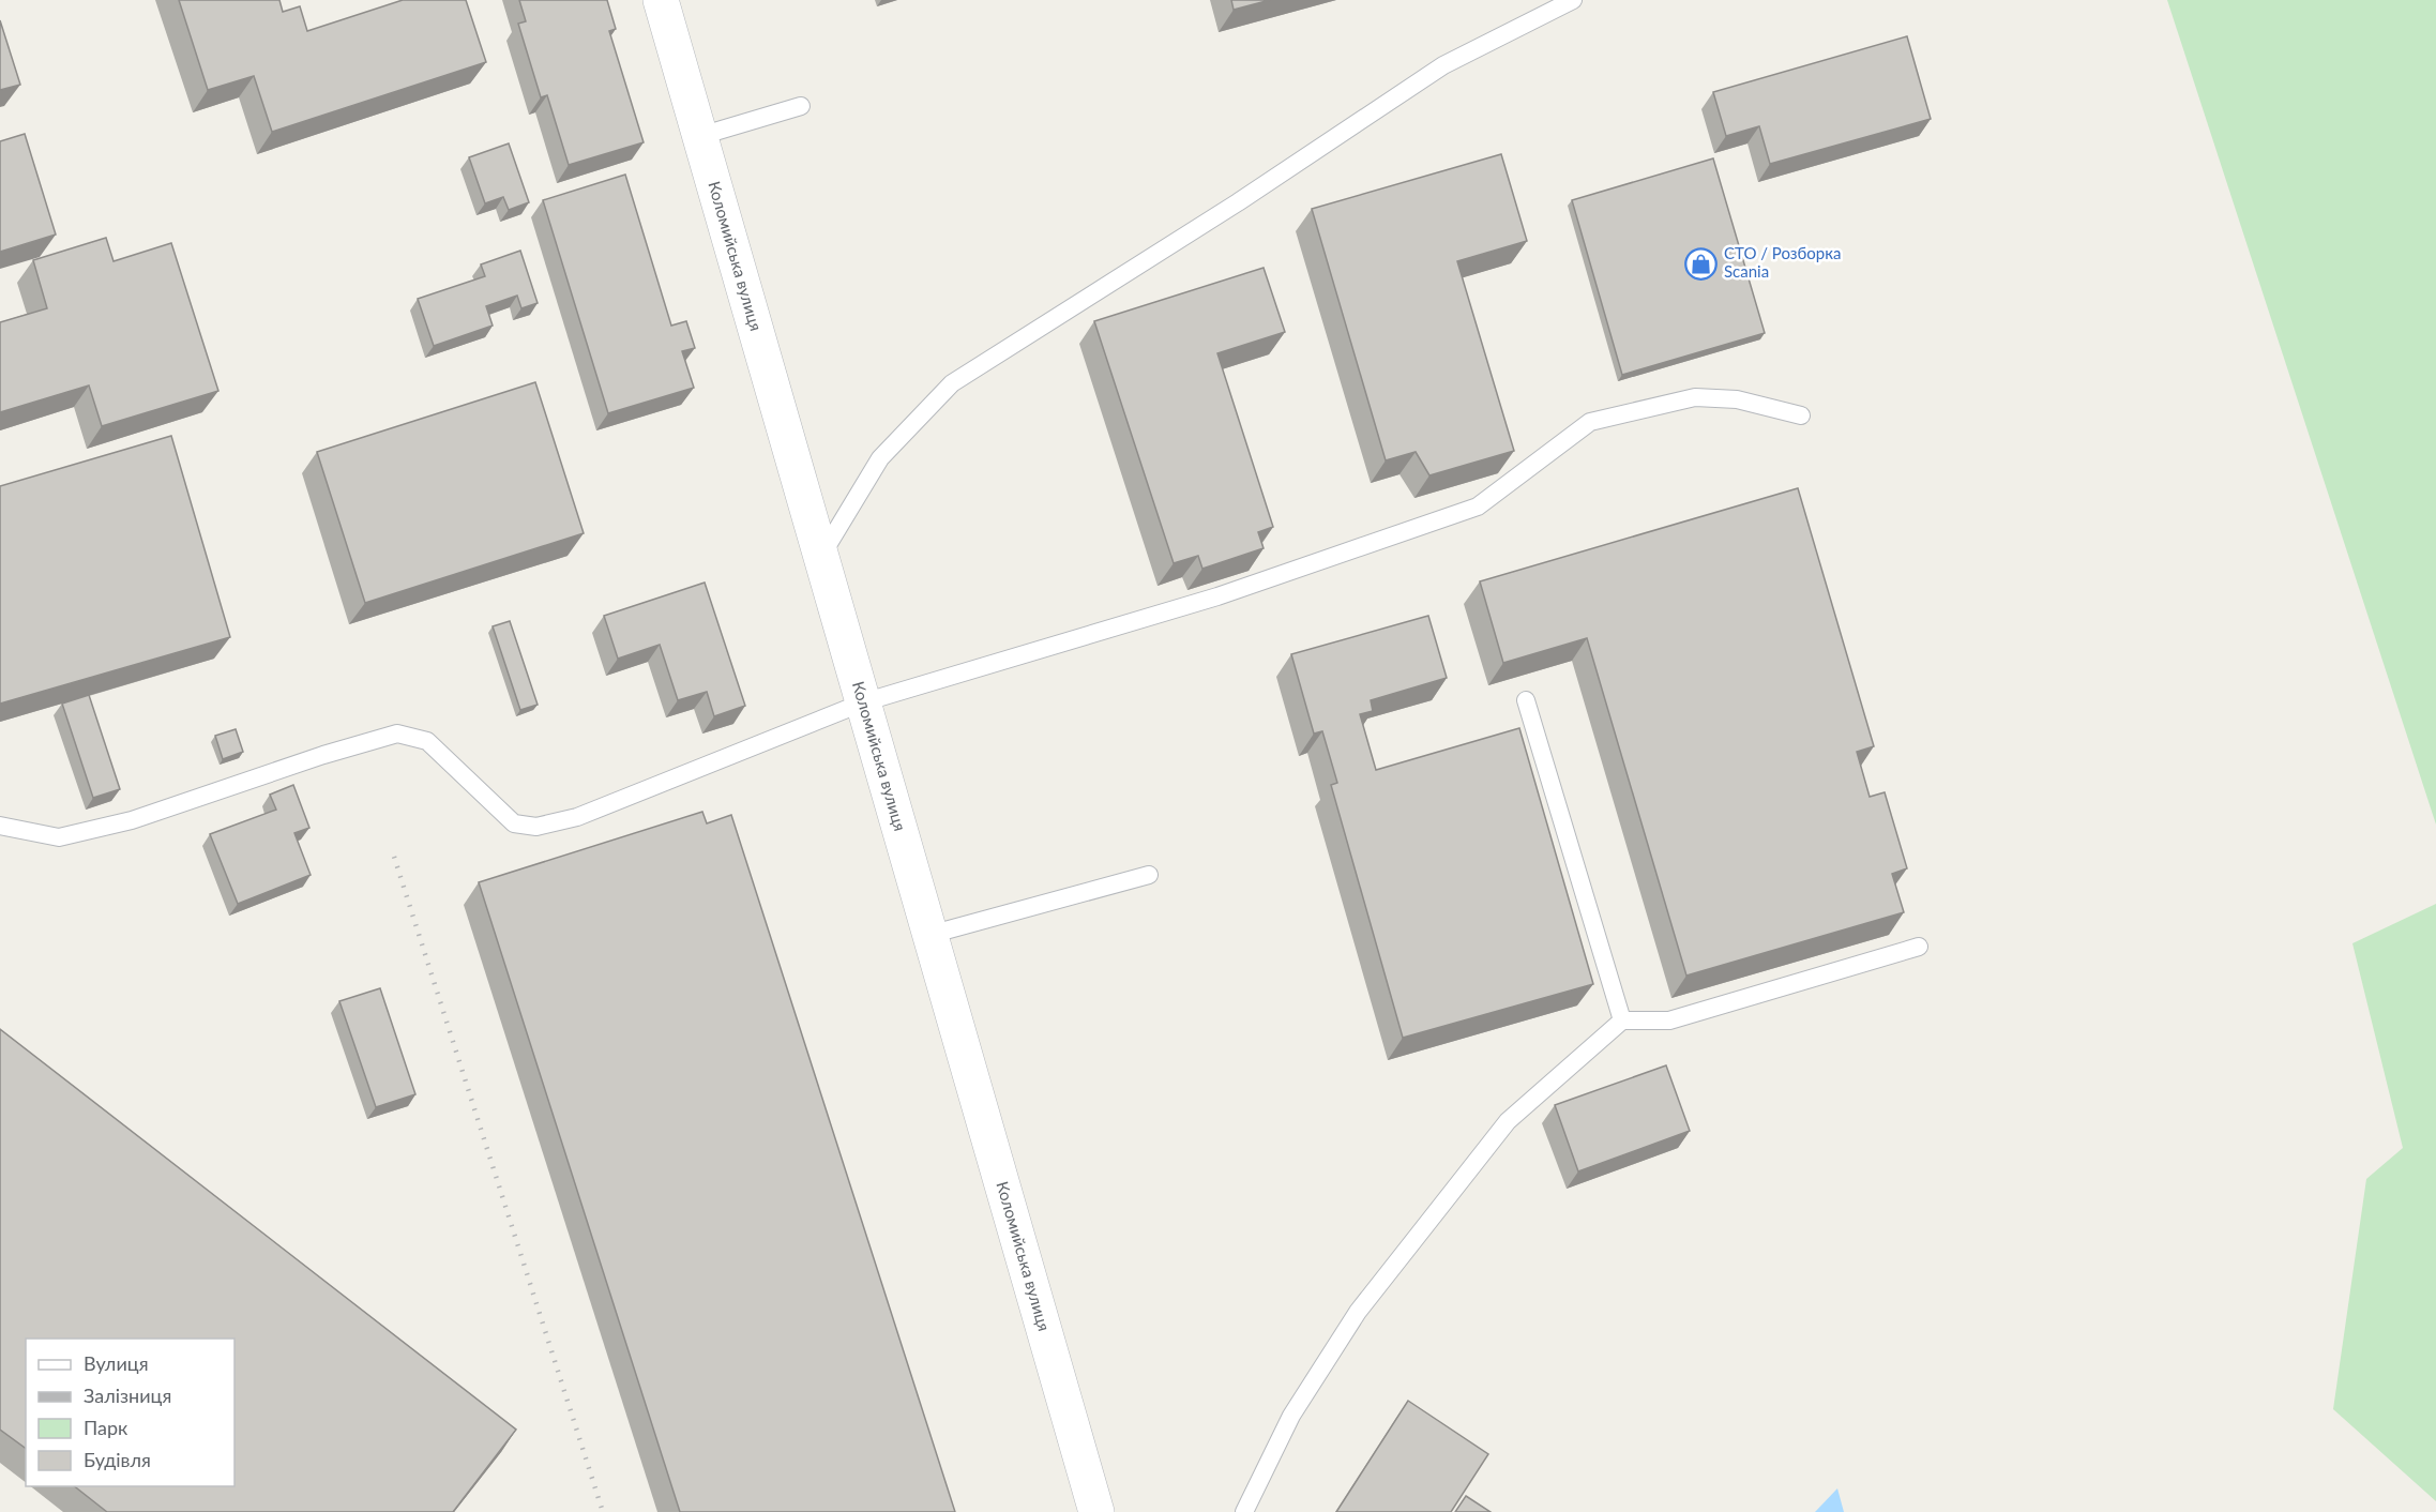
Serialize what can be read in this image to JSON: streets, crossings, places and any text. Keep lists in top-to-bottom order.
{
  "streets": {
    "street": ["Коломийська вулиця"]
  },
  "places": {
    "shop": ["СТО / Розборка Scania"]
  },
  "legend": [
    "Вулиця",
    "Залізниця",
    "Парк",
    "Будівля"
  ]
}
